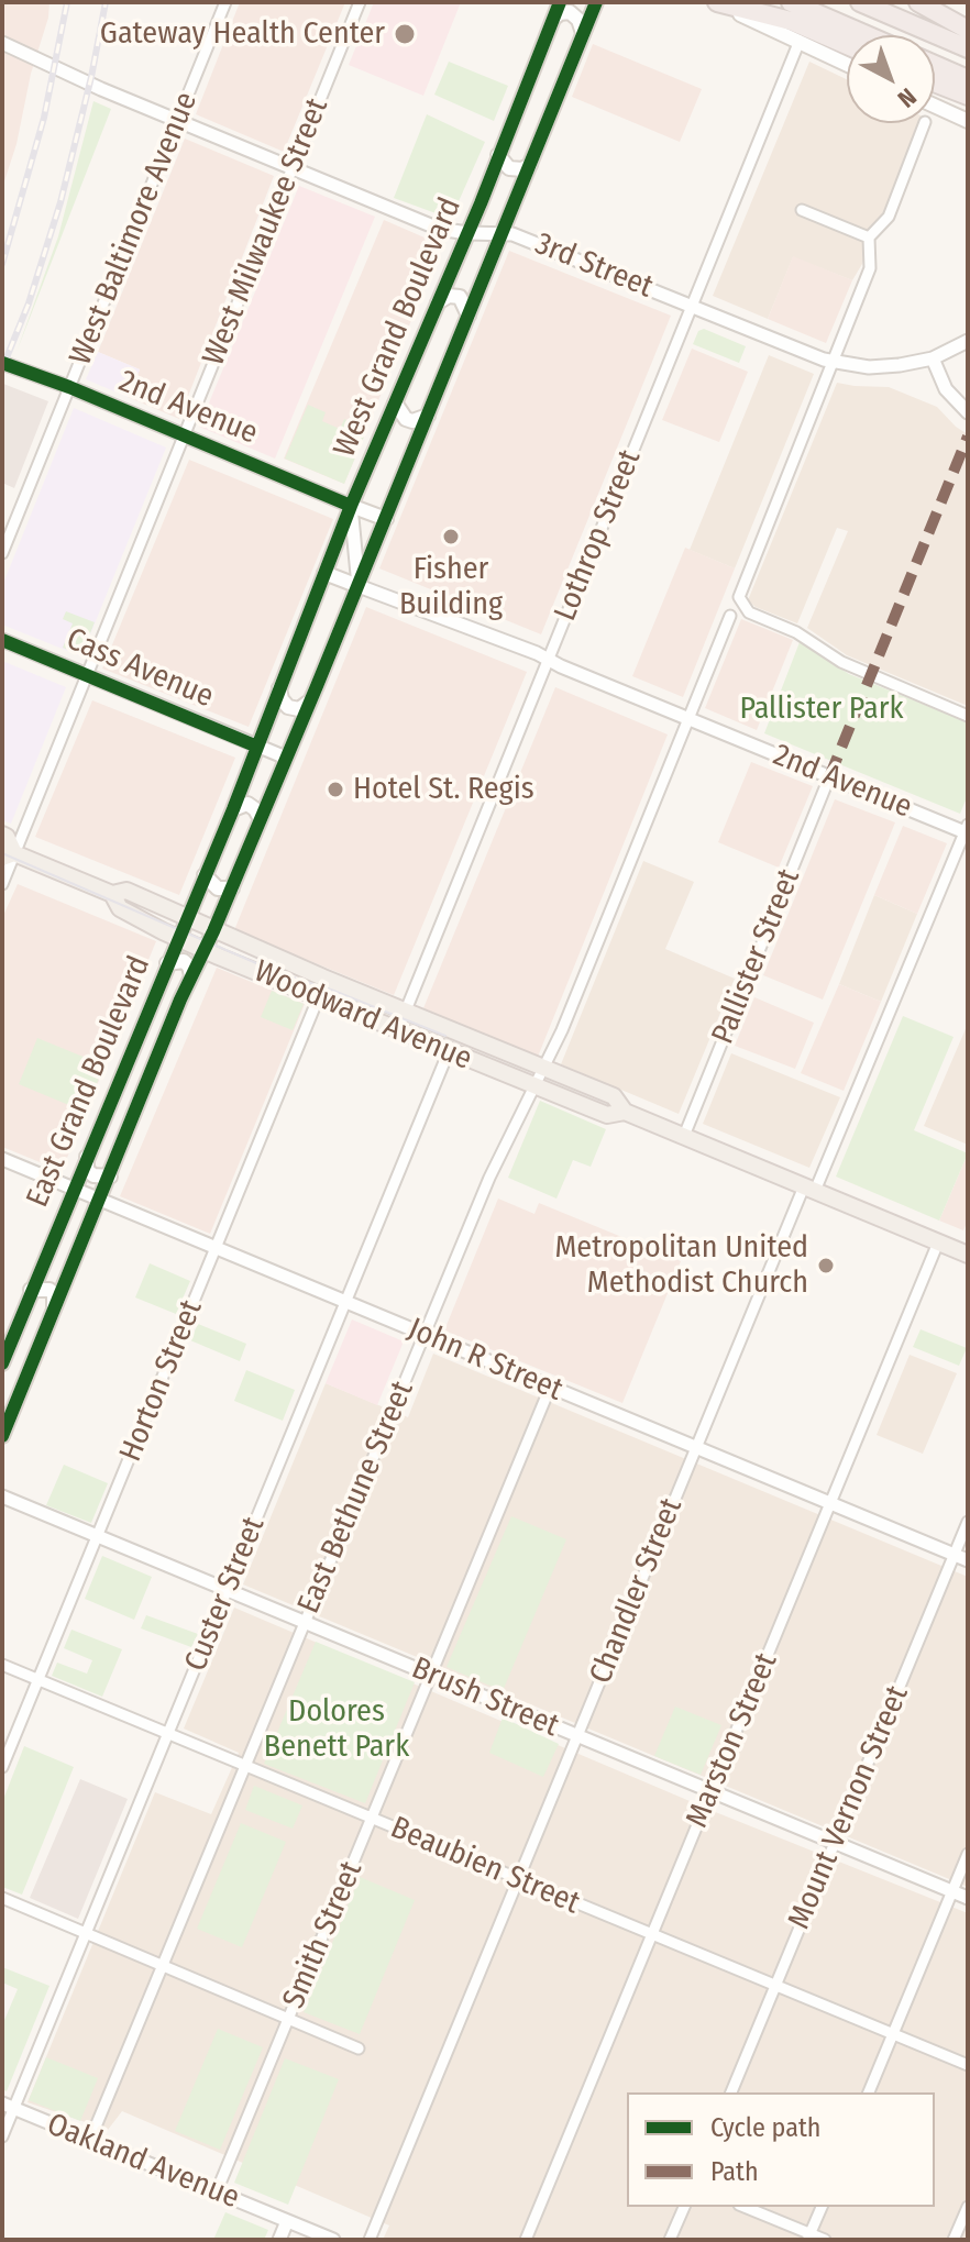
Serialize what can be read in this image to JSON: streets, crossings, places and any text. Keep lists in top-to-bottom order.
{
  "streets": {
    "main road": ["West Grand Boulevard", "Woodward Avenue", "East Grand Boulevard"],
    "street": [
      "West Baltimore Avenue",
      "West Milwaukee Street",
      "3rd Street",
      "2nd Avenue",
      "Lothrop Street",
      "Cass Avenue",
      "Pallister Street",
      "John R Street",
      "Horton Street",
      "East Bethune Street",
      "Chandler Street",
      "Custer Street",
      "Brush Street",
      "Marston Street",
      "Mount Vernon Street",
      "Beaubien Street",
      "Smith Street",
      "Oakland Avenue"
    ]
  },
  "crossings": [
    ["West Baltimore Avenue", "3rd Street"],
    ["West Baltimore Avenue", "2nd Avenue"],
    ["West Milwaukee Street", "3rd Street"],
    ["West Milwaukee Street", "2nd Avenue"],
    ["West Milwaukee Street", "Cass Avenue"],
    ["West Milwaukee Street", "Woodward Avenue"],
    ["3rd Street", "West Grand Boulevard"],
    ["3rd Street", "Lothrop Street"],
    ["West Grand Boulevard", "2nd Avenue"],
    ["West Grand Boulevard", "Cass Avenue"],
    ["West Grand Boulevard", "Woodward Avenue"],
    ["West Grand Boulevard", "East Grand Boulevard"],
    ["2nd Avenue", "Lothrop Street"],
    ["2nd Avenue", "Pallister Street"],
    ["2nd Avenue", "East Bethune Street"],
    ["2nd Avenue", "Chandler Street"],
    ["Lothrop Street", "Woodward Avenue"],
    ["Pallister Street", "Woodward Avenue"],
    ["Woodward Avenue", "East Grand Boulevard"],
    ["Woodward Avenue", "Horton Street"],
    ["Woodward Avenue", "East Bethune Street"],
    ["Woodward Avenue", "Chandler Street"],
    ["Woodward Avenue", "Custer Street"],
    ["Woodward Avenue", "Marston Street"],
    ["East Grand Boulevard", "John R Street"],
    ["John R Street", "Horton Street"],
    ["John R Street", "East Bethune Street"],
    ["John R Street", "Chandler Street"],
    ["John R Street", "Custer Street"],
    ["John R Street", "Marston Street"],
    ["John R Street", "Mount Vernon Street"],
    ["John R Street", "Smith Street"],
    ["Horton Street", "Brush Street"],
    ["Horton Street", "Beaubien Street"],
    ["East Bethune Street", "Brush Street"],
    ["East Bethune Street", "Beaubien Street"],
    ["East Bethune Street", "Oakland Avenue"],
    ["Chandler Street", "Brush Street"],
    ["Chandler Street", "Beaubien Street"],
    ["Custer Street", "Brush Street"],
    ["Custer Street", "Beaubien Street"],
    ["Custer Street", "Oakland Avenue"],
    ["Brush Street", "Marston Street"],
    ["Brush Street", "Mount Vernon Street"],
    ["Brush Street", "Smith Street"],
    ["Marston Street", "Beaubien Street"],
    ["Mount Vernon Street", "Beaubien Street"],
    ["Beaubien Street", "Smith Street"],
    ["Smith Street", "Oakland Avenue"]
  ],
  "parks": ["Pallister Park", "Dolores Benett Park"],
  "places": [
    "Gateway Health Center",
    "Fisher Building",
    "Hotel St. Regis",
    "Metropolitan United Methodist Church"
  ],
  "legend": ["Cycle path", "Path"],
  "north": "bottom right"
}
